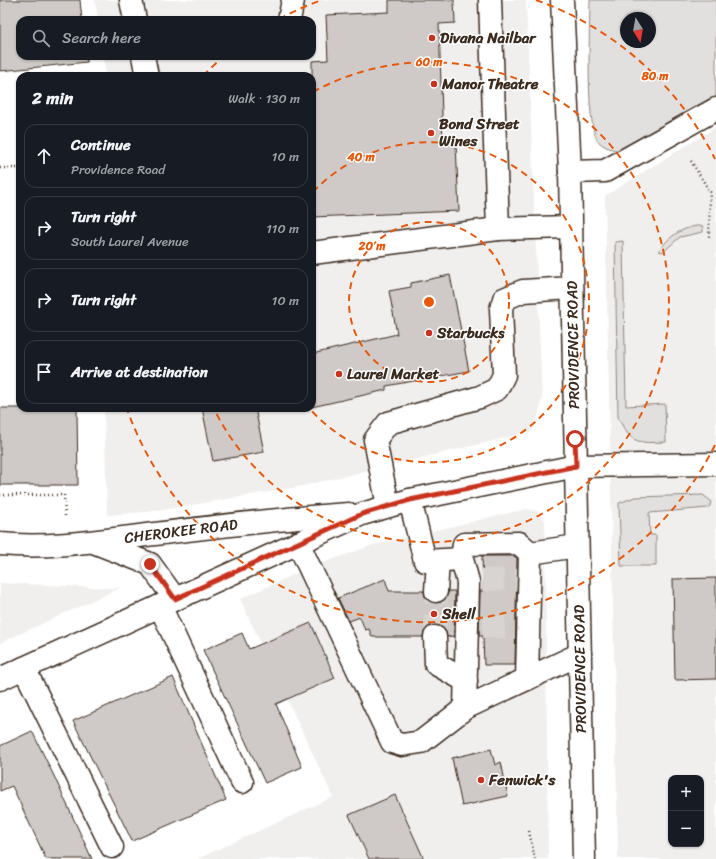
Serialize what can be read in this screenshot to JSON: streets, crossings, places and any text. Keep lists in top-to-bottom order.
{
  "streets": {
    "street": ["PROVIDENCE ROAD", "CHEROKEE ROAD"]
  },
  "places": [
    "Divana Nailbar",
    "Manor Theatre",
    "Bond Street Wines",
    "Starbucks",
    "Laurel Market",
    "Shell",
    "Fenwick's"
  ],
  "north": "bottom",
  "page": {
    "search": "Search here",
    "heading": ["2 min", "Walk · 130 m"],
    "list": [
      ["Continue", "Providence Road", "10 m"],
      ["Turn right", "South Laurel Avenue", "110 m"],
      ["Turn right", "10 m"],
      "Arrive at destination"
    ],
    "map_buttons": ["+", "−"]
  },
  "rings": [
    "60 m",
    "80 m",
    "40 m",
    "20 m"
  ]
}
